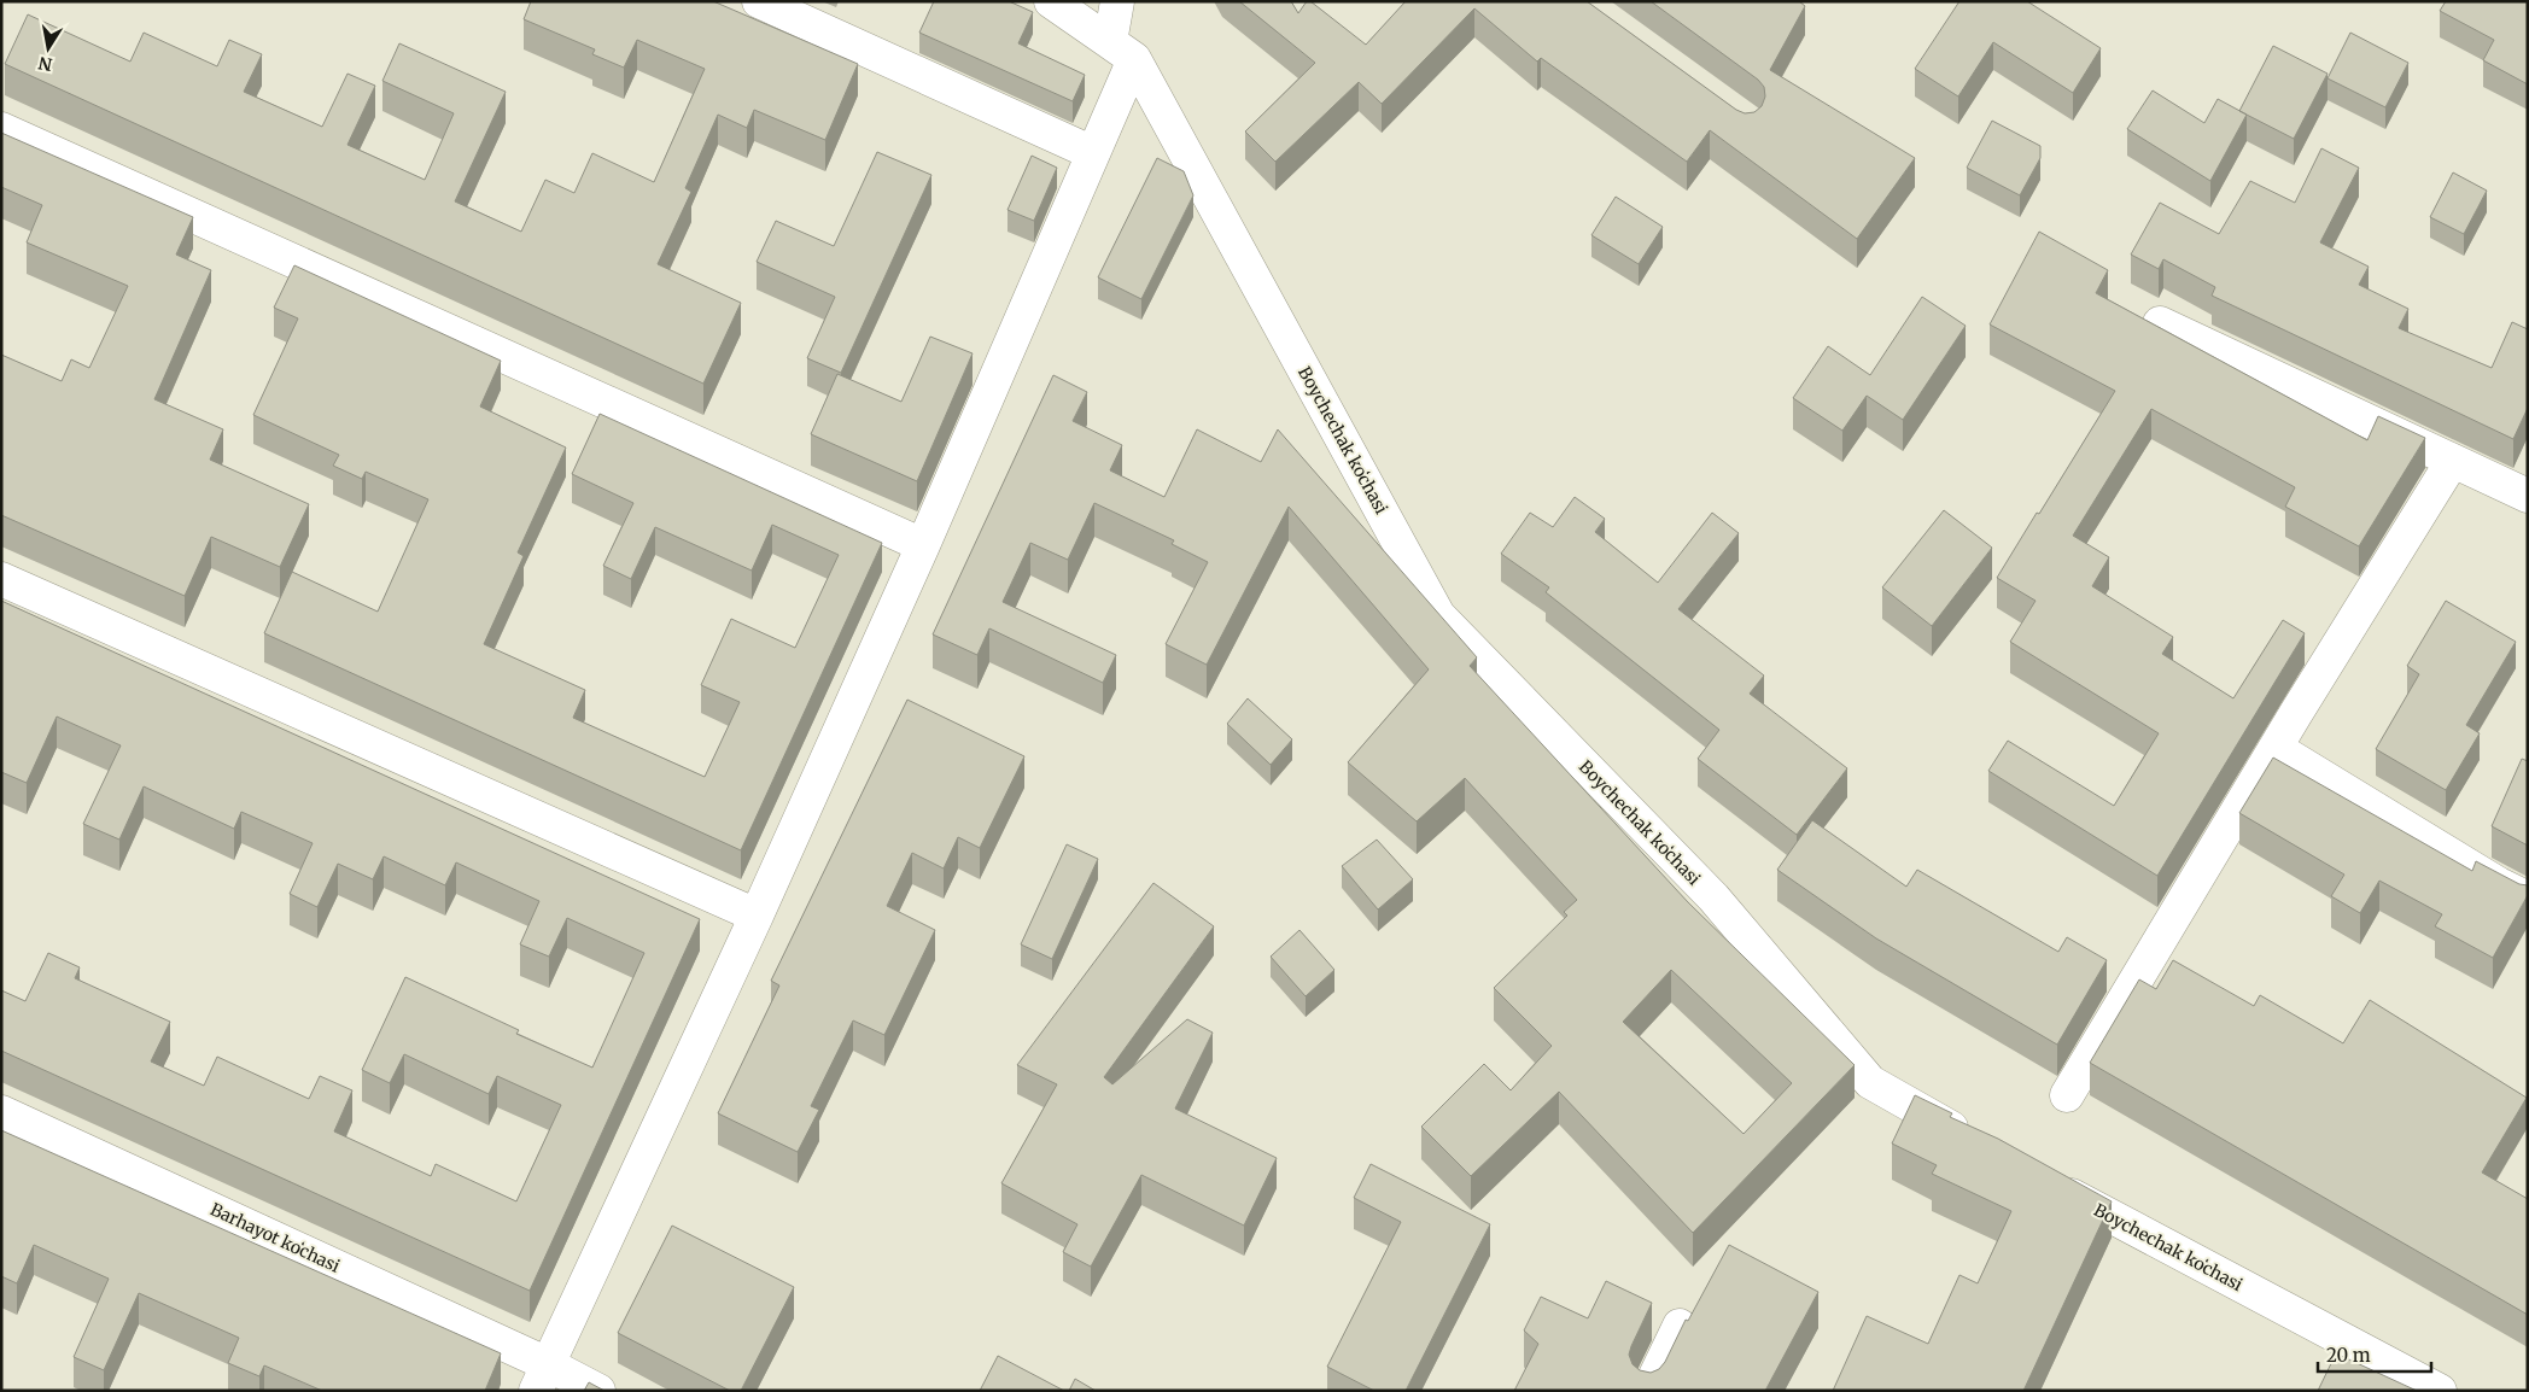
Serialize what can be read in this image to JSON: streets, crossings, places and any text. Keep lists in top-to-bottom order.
{
  "streets": {
    "street": ["Boychechak koʻchasi", "Barhayot koʻchasi"]
  },
  "scale_bar": "20 m",
  "north": "bottom"
}
